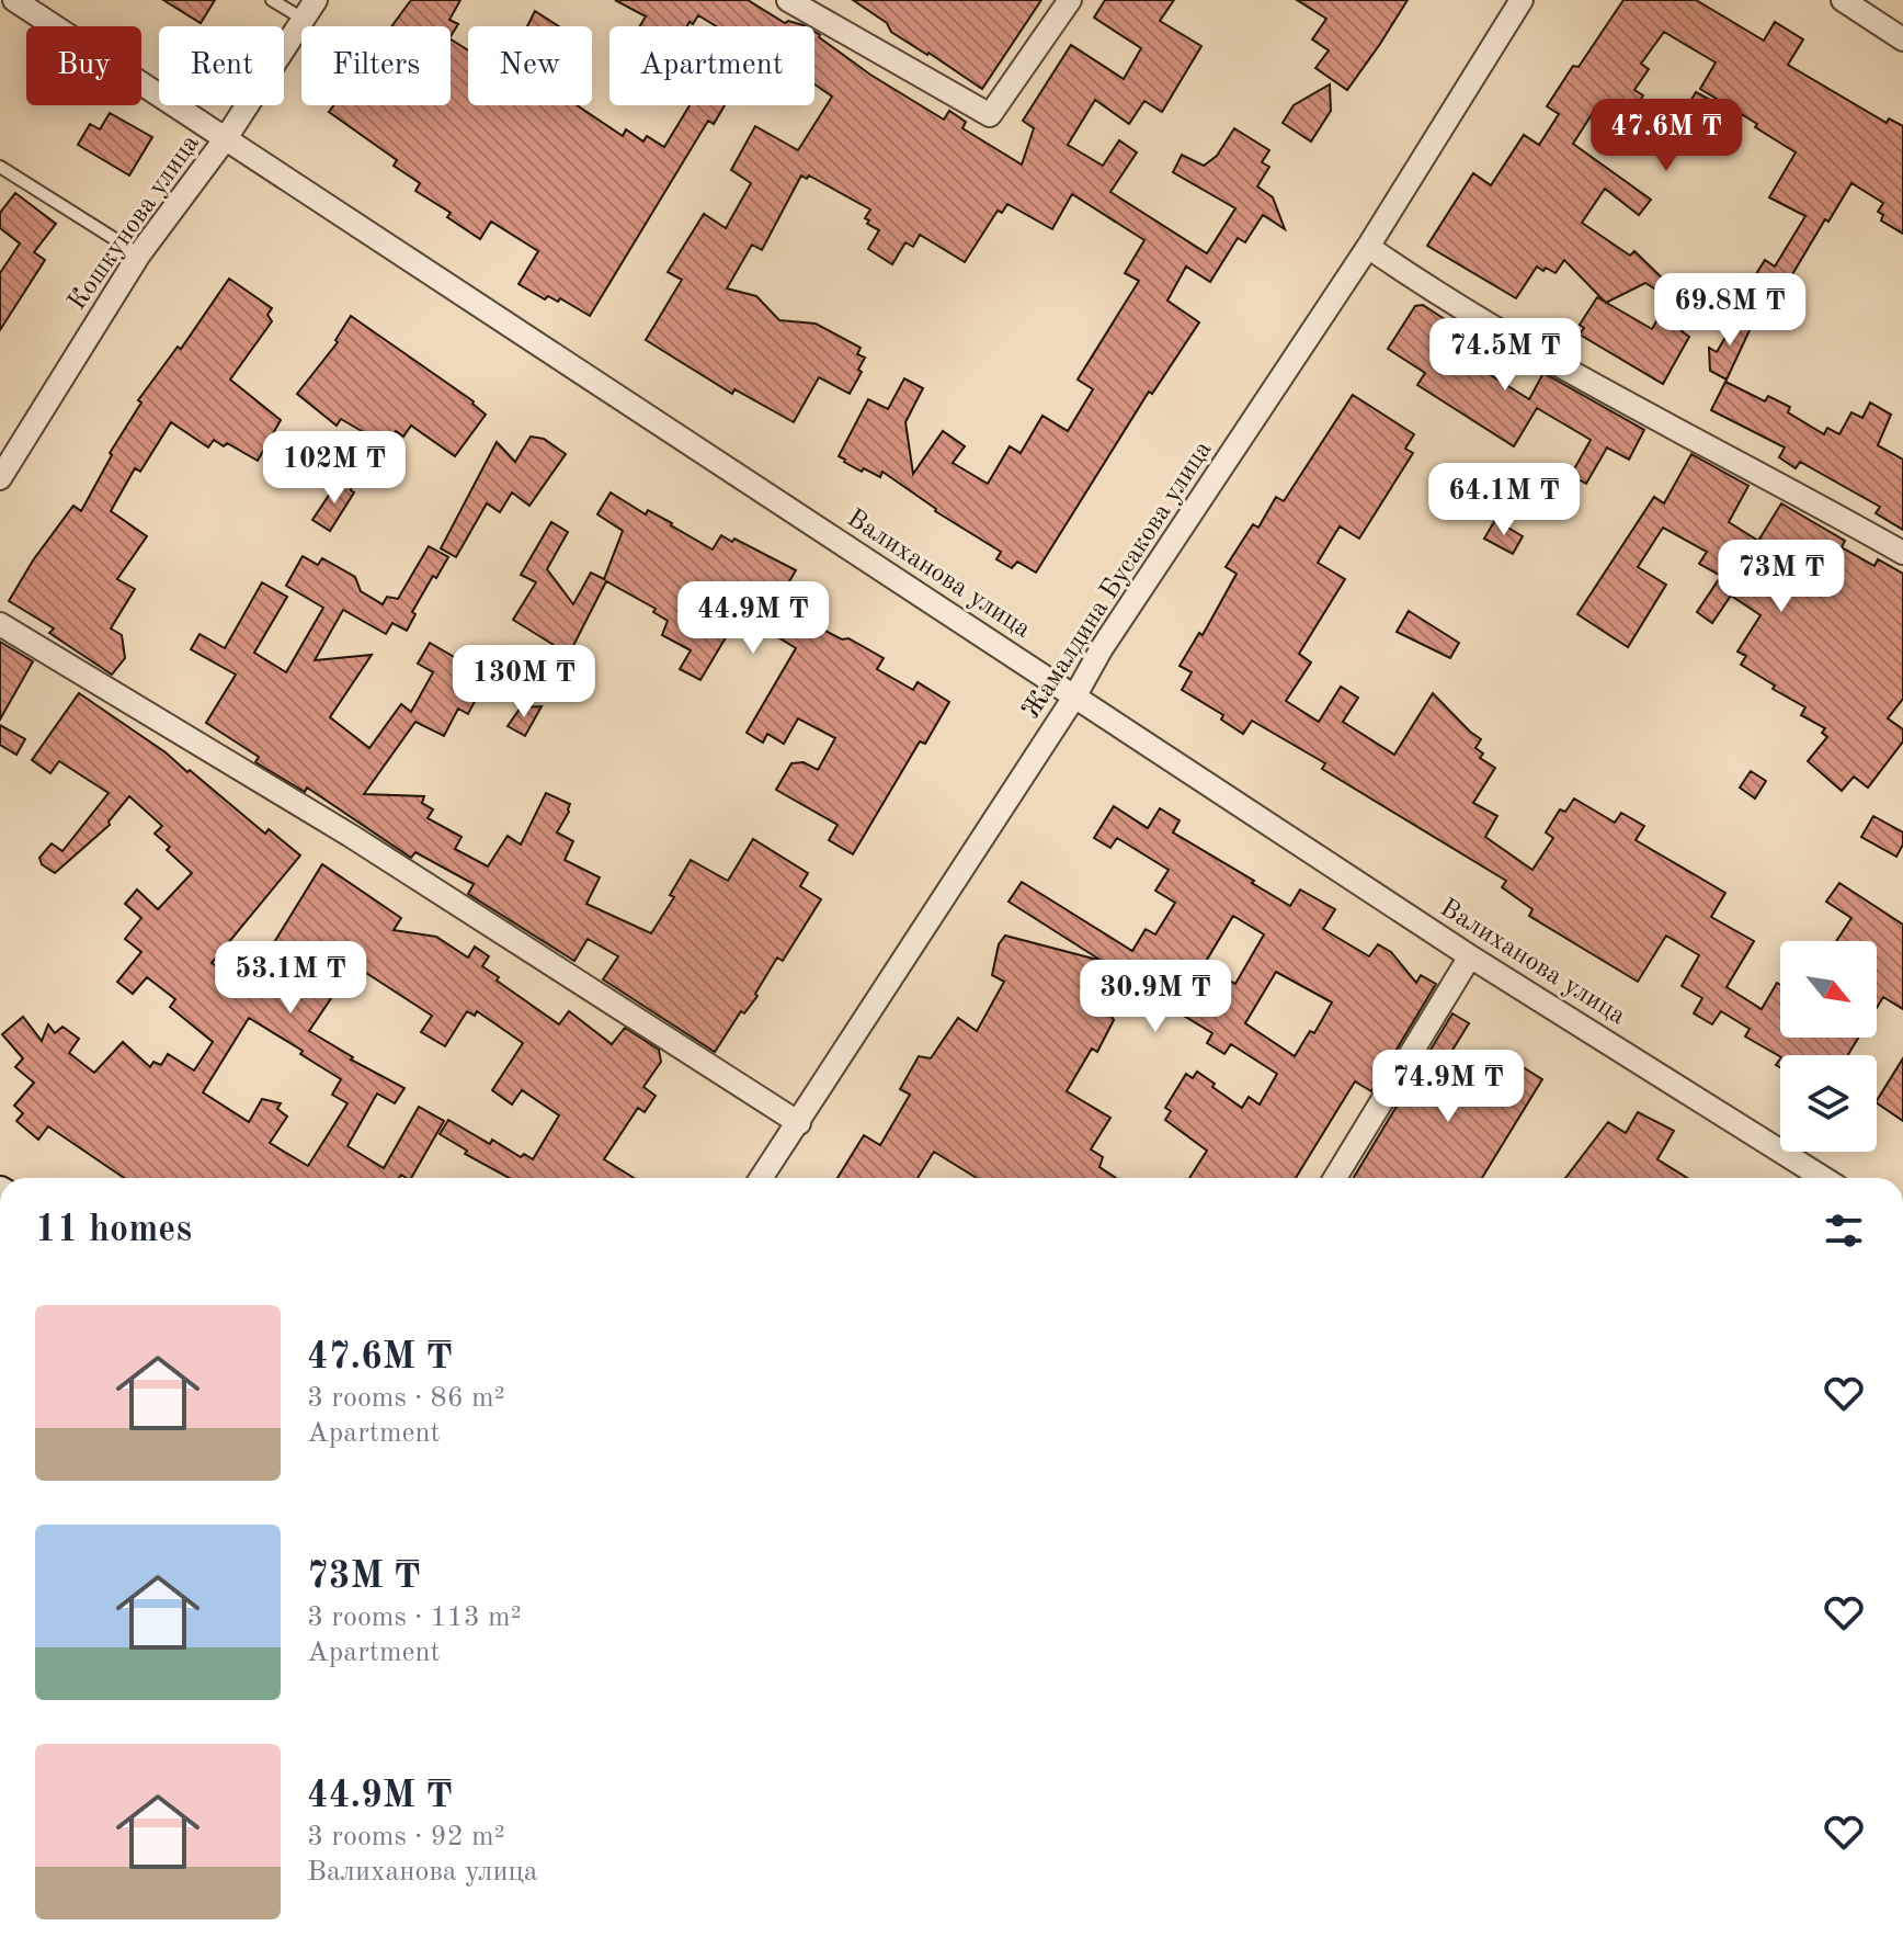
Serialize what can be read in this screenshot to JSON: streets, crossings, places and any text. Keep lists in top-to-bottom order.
{
  "streets": {
    "street": ["Кошкунова улица", "Валиханова улица", "Жамалдина Бусакова улица"]
  },
  "crossings": [
    ["Кошкунова улица", "Валиханова улица"],
    ["Валиханова улица", "Жамалдина Бусакова улица"]
  ],
  "north": "bottom right",
  "page": {
    "chip": [
      "Buy",
      "Rent",
      "Filters",
      "New",
      "Apartment"
    ],
    "price": [
      "47.6M ₸",
      "69.8M ₸",
      "74.5M ₸",
      "102M ₸",
      "64.1M ₸",
      "73M ₸",
      "44.9M ₸",
      "130M ₸",
      "53.1M ₸",
      "30.9M ₸",
      "74.9M ₸"
    ],
    "heading": "11 homes",
    "list": [
      {
        "name": "47.6M ₸",
        "note": "3 rooms · 86 m² · Apartment"
      },
      {
        "name": "73M ₸",
        "note": "3 rooms · 113 m² · Apartment"
      },
      {
        "name": "44.9M ₸",
        "note": "3 rooms · 92 m² · Валиханова улица"
      }
    ]
  }
}
